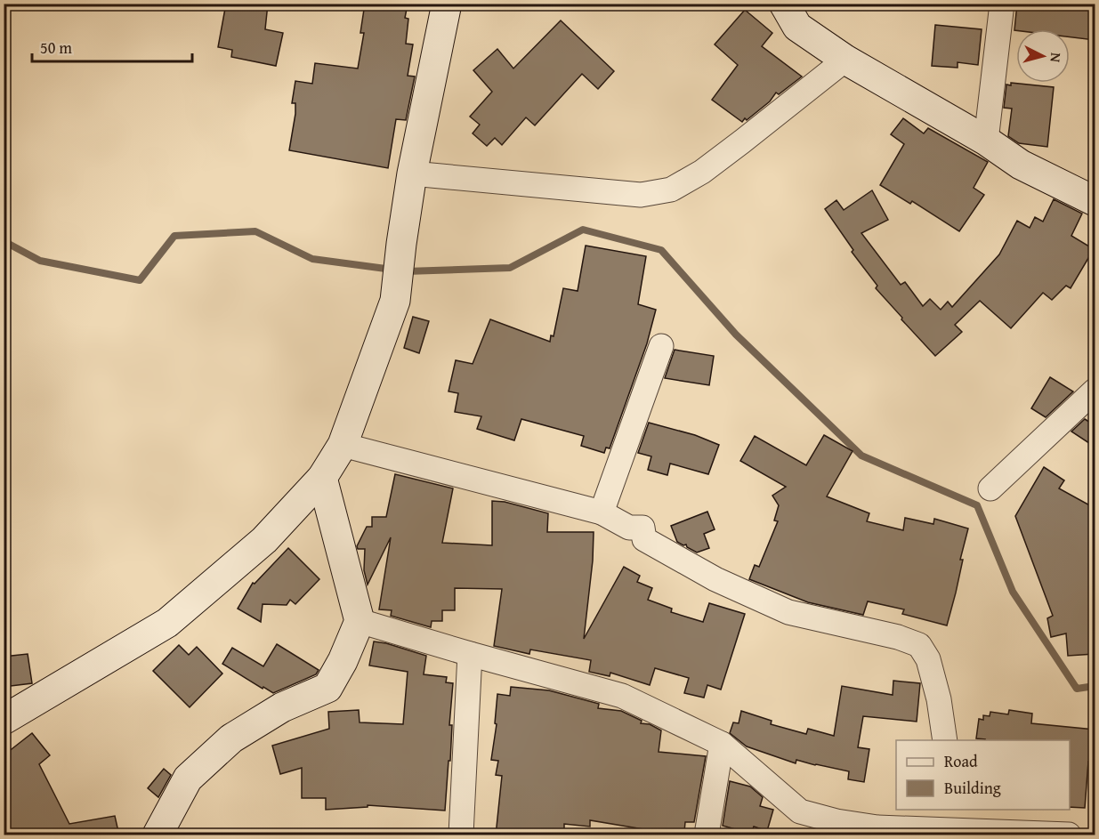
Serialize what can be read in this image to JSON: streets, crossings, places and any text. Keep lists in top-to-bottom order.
{
  "legend": ["Road", "Building"],
  "scale_bar": "50 m",
  "north": "right"
}
